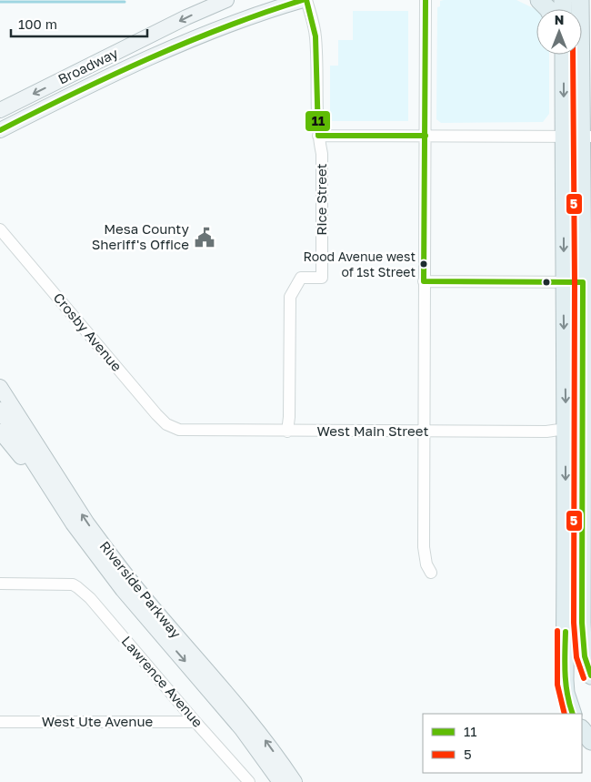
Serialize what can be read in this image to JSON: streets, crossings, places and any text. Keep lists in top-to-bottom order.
{
  "streets": {
    "main road": ["Broadway", "Riverside Parkway"],
    "street": [
      "Rice Street",
      "Crosby Avenue",
      "West Main Street",
      "Lawrence Avenue",
      "West Ute Avenue"
    ]
  },
  "crossings": [
    ["Rice Street", "West Main Street"],
    ["Crosby Avenue", "West Main Street"],
    ["Lawrence Avenue", "West Ute Avenue"]
  ],
  "places": {
    "public building": ["Mesa County Sheriff's Office"],
    "other": ["Rood Avenue west of 1st Street"]
  },
  "lines": ["transit line 11", "transit line 5"],
  "legend": ["11", "5"],
  "scale_bar": "100 m",
  "north": "top"
}
